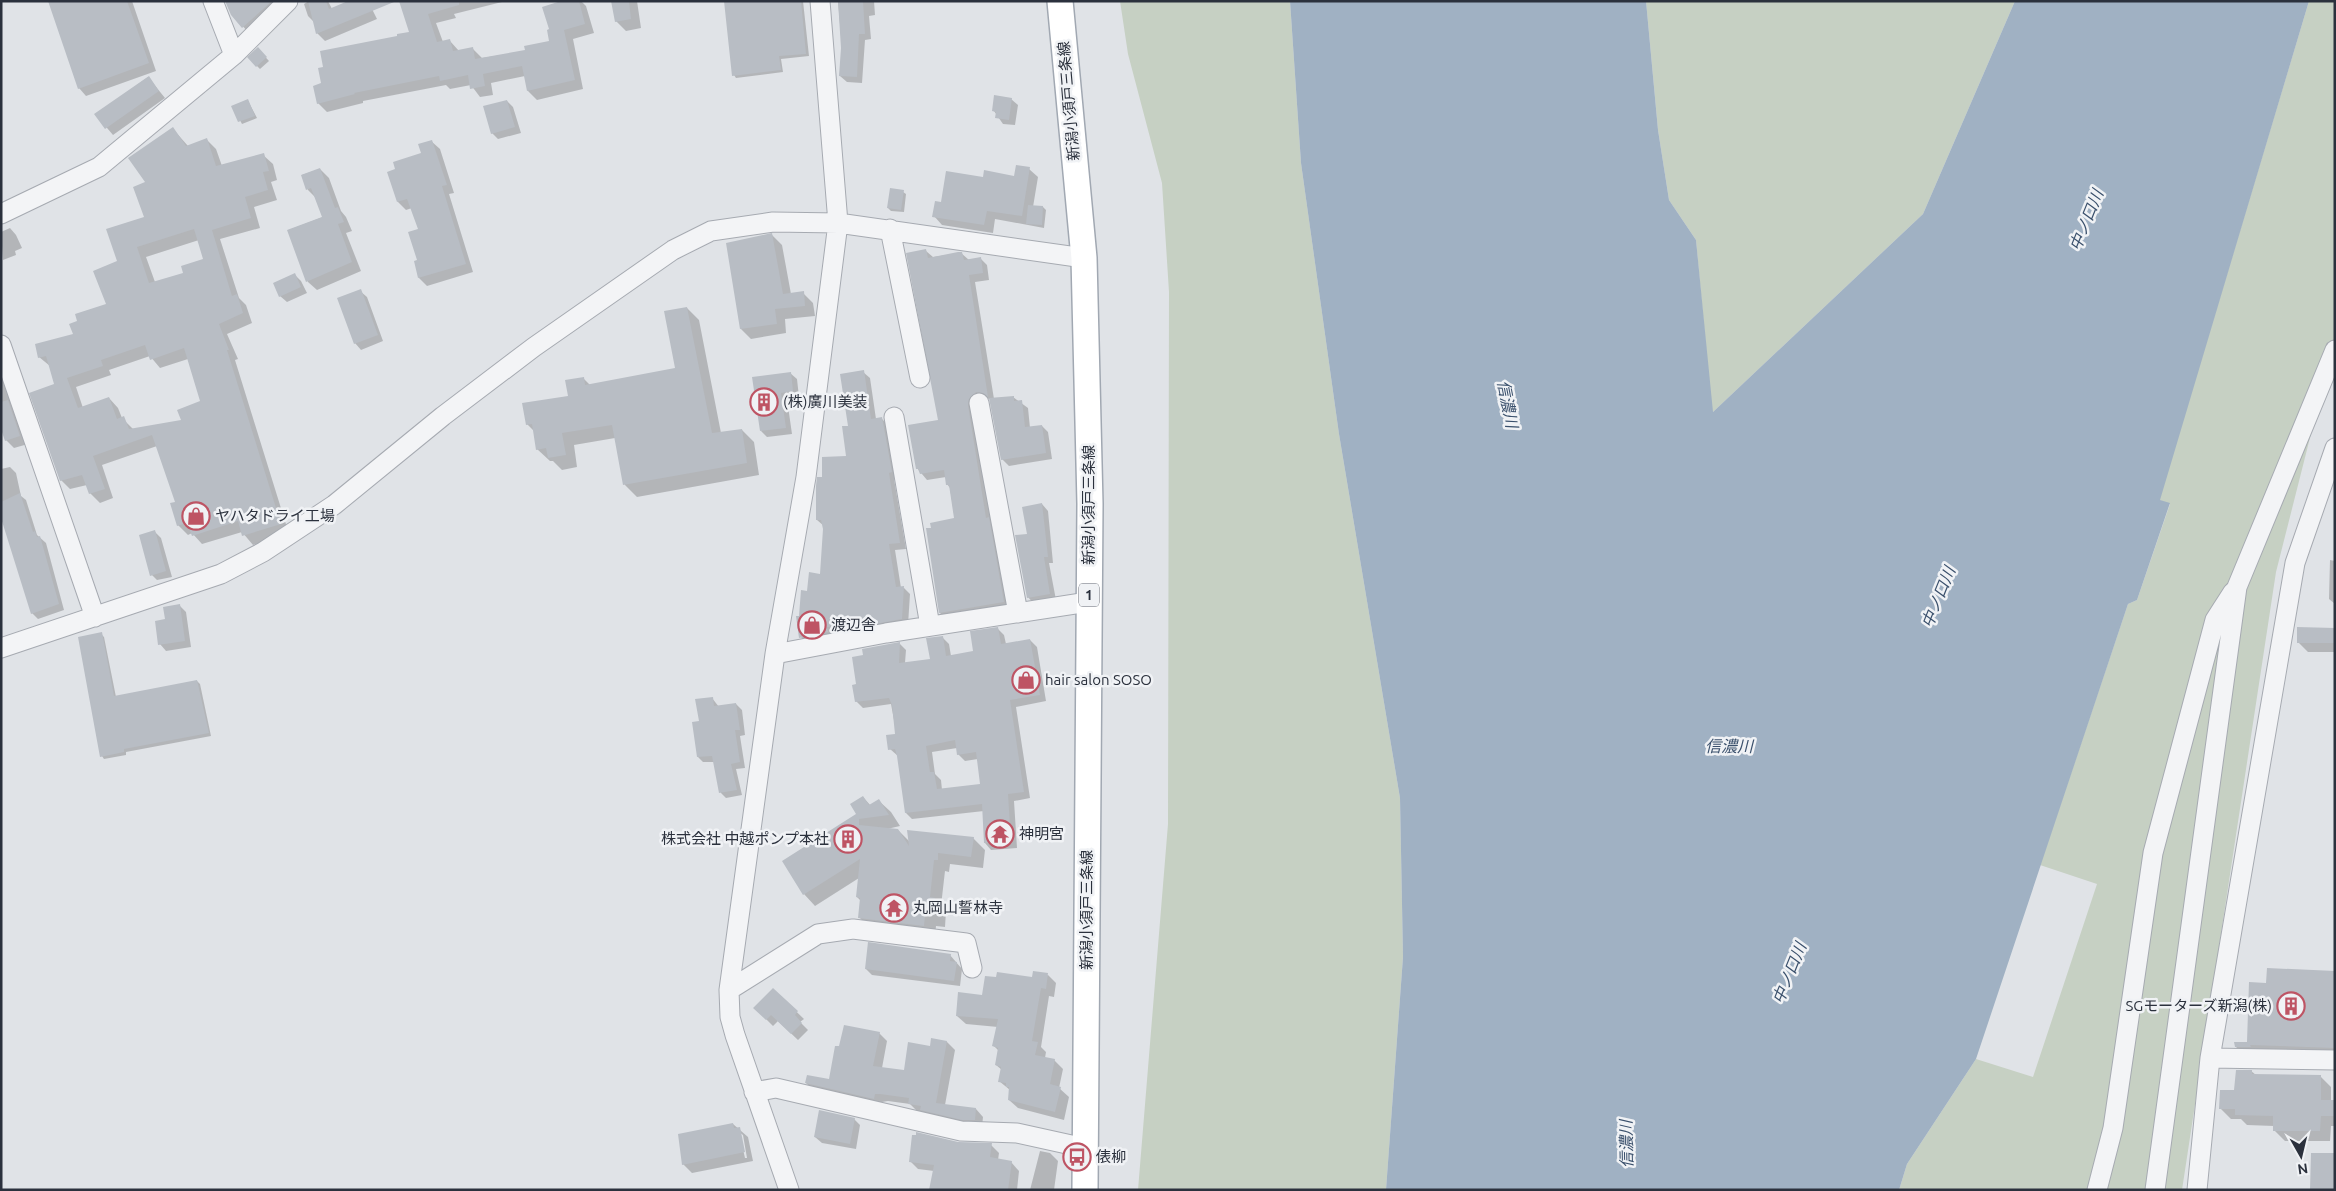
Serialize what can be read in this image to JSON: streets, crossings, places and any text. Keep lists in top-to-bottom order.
{
  "streets": {
    "main road": ["新潟小須戸三条線", "1"]
  },
  "water": ["中ノ口川", "信濃川"],
  "places": {
    "building": ["(株)廣川美装", "株式会社 中越ポンプ本社", "SGモーターズ新潟(株)"],
    "shop": ["ヤハタドライ工場", "渡辺舎", "hair salon SOSO"],
    "temple": ["神明宮", "丸岡山誓林寺"],
    "bus stop": ["俵柳"]
  },
  "north": "bottom"
}
